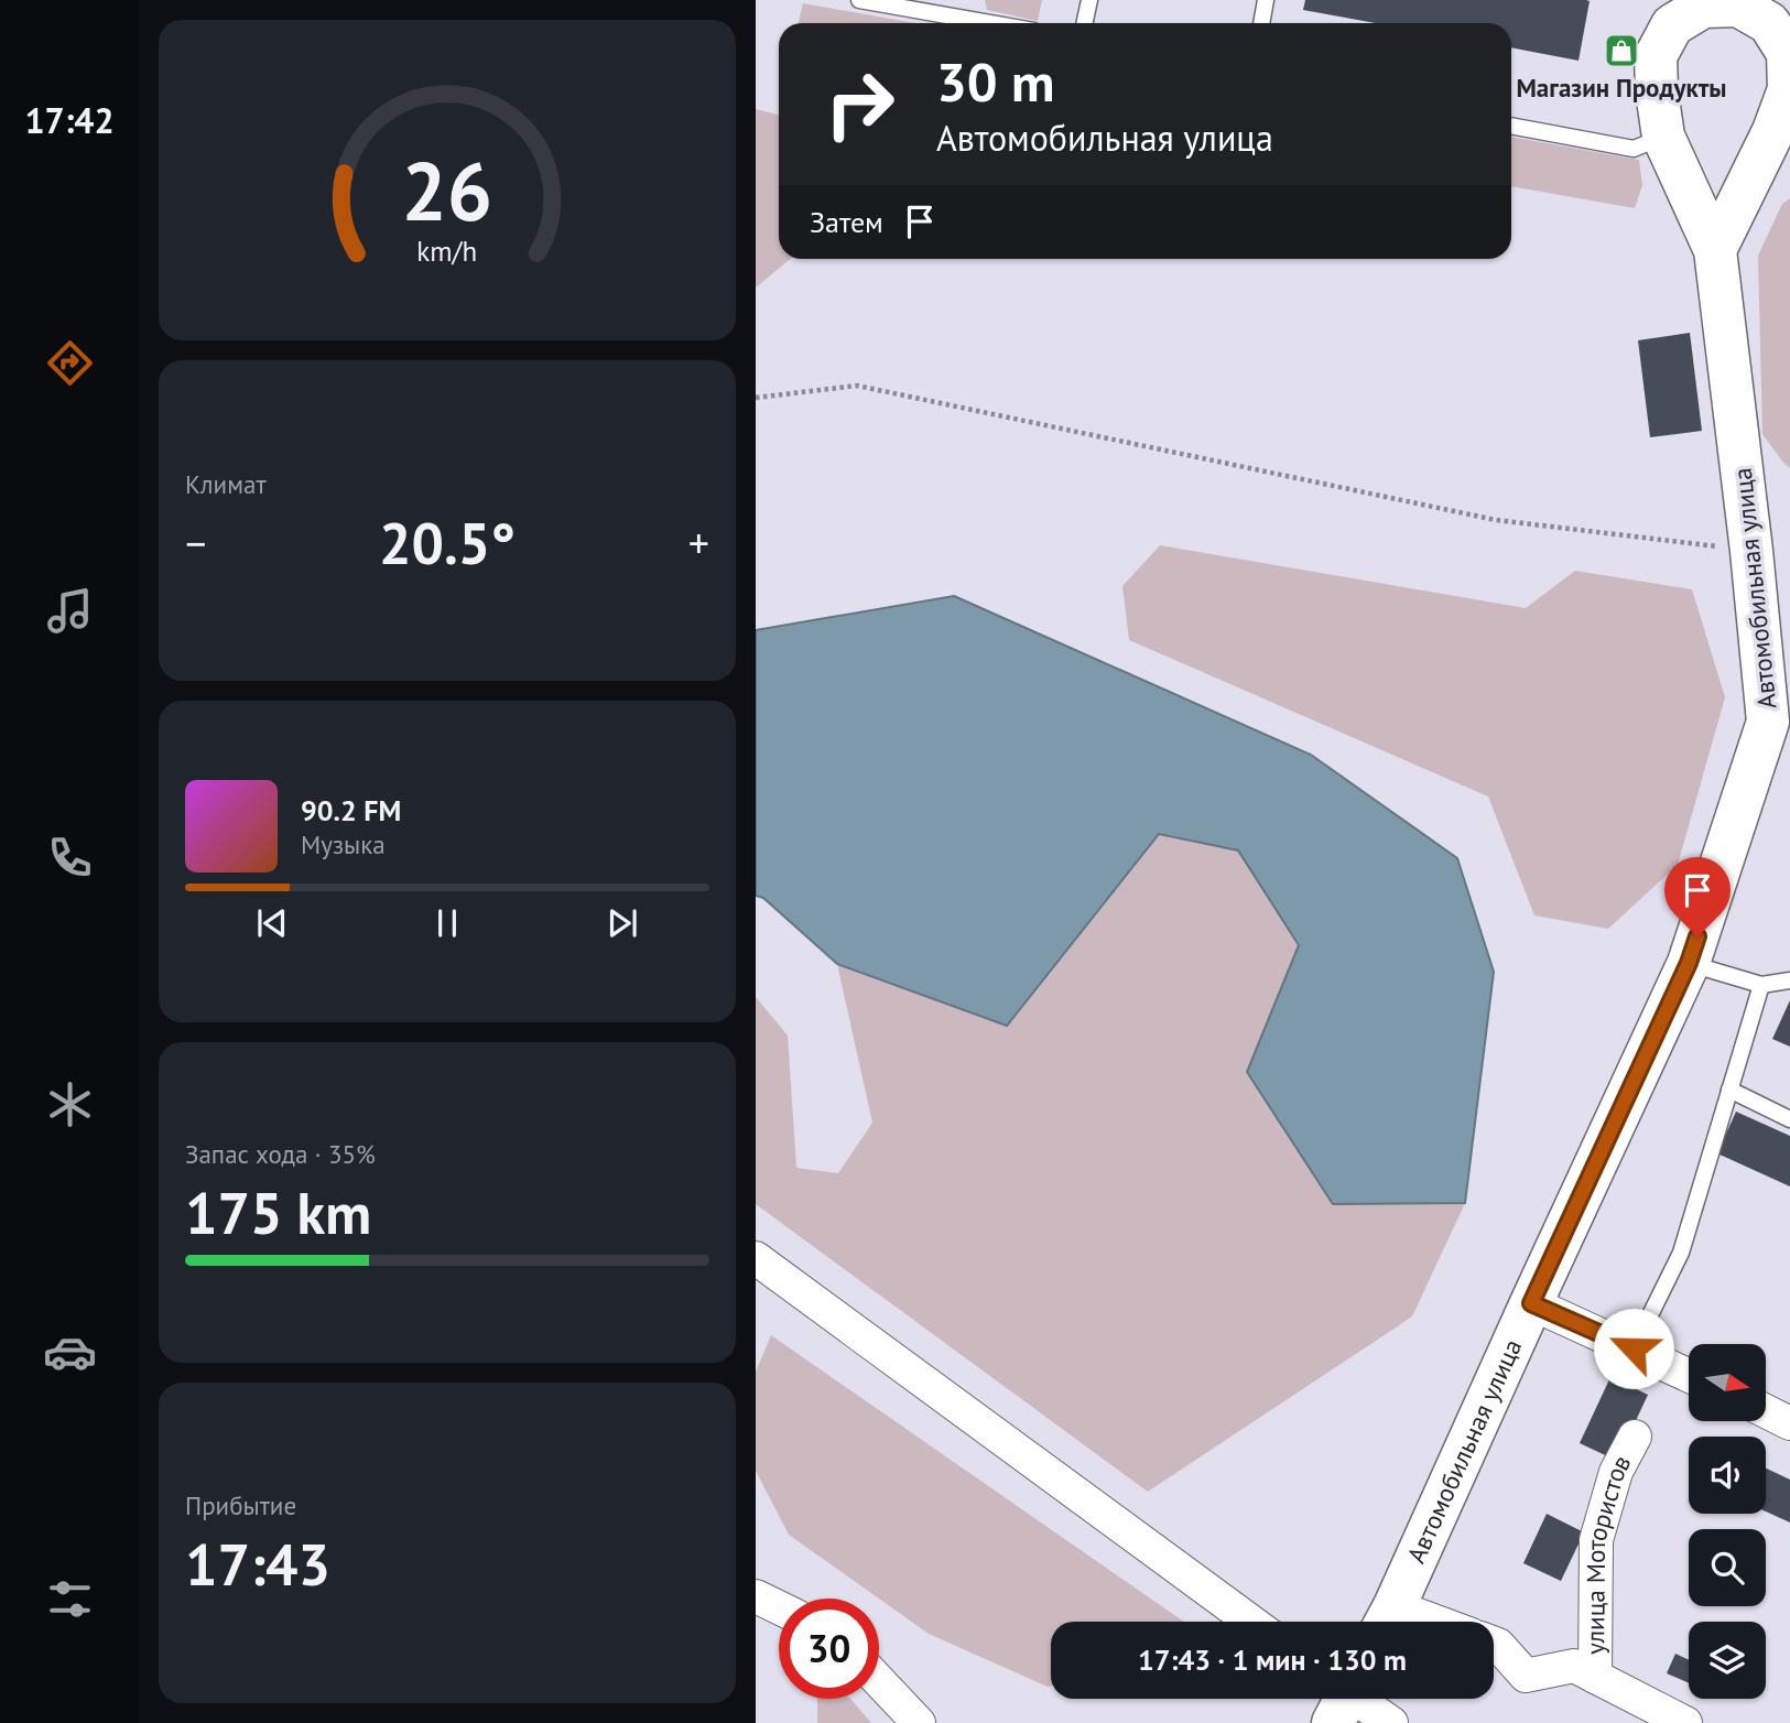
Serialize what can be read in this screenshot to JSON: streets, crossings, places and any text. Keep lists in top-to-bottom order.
{
  "streets": {
    "street": ["Автомобильная улица", "улица Мотористов"]
  },
  "places": {
    "shop": ["Магазин Продукты"]
  },
  "north": "right",
  "page": {
    "tabs": "17:42",
    "turn": ["30 m", "Автомобильная улица"],
    "then": "Затем",
    "tile": [
      "Климат",
      ["Запас хода · 35%", "175 km"],
      ["Прибытие", "17:43"]
    ],
    "heat": ["−", "20.5°", "+"],
    "song": ["90.2 FM", "Музыка"],
    "limit": "30",
    "trip": "17:43 · 1 мин · 130 m",
    "gauge": ["26", "km/h"]
  }
}
